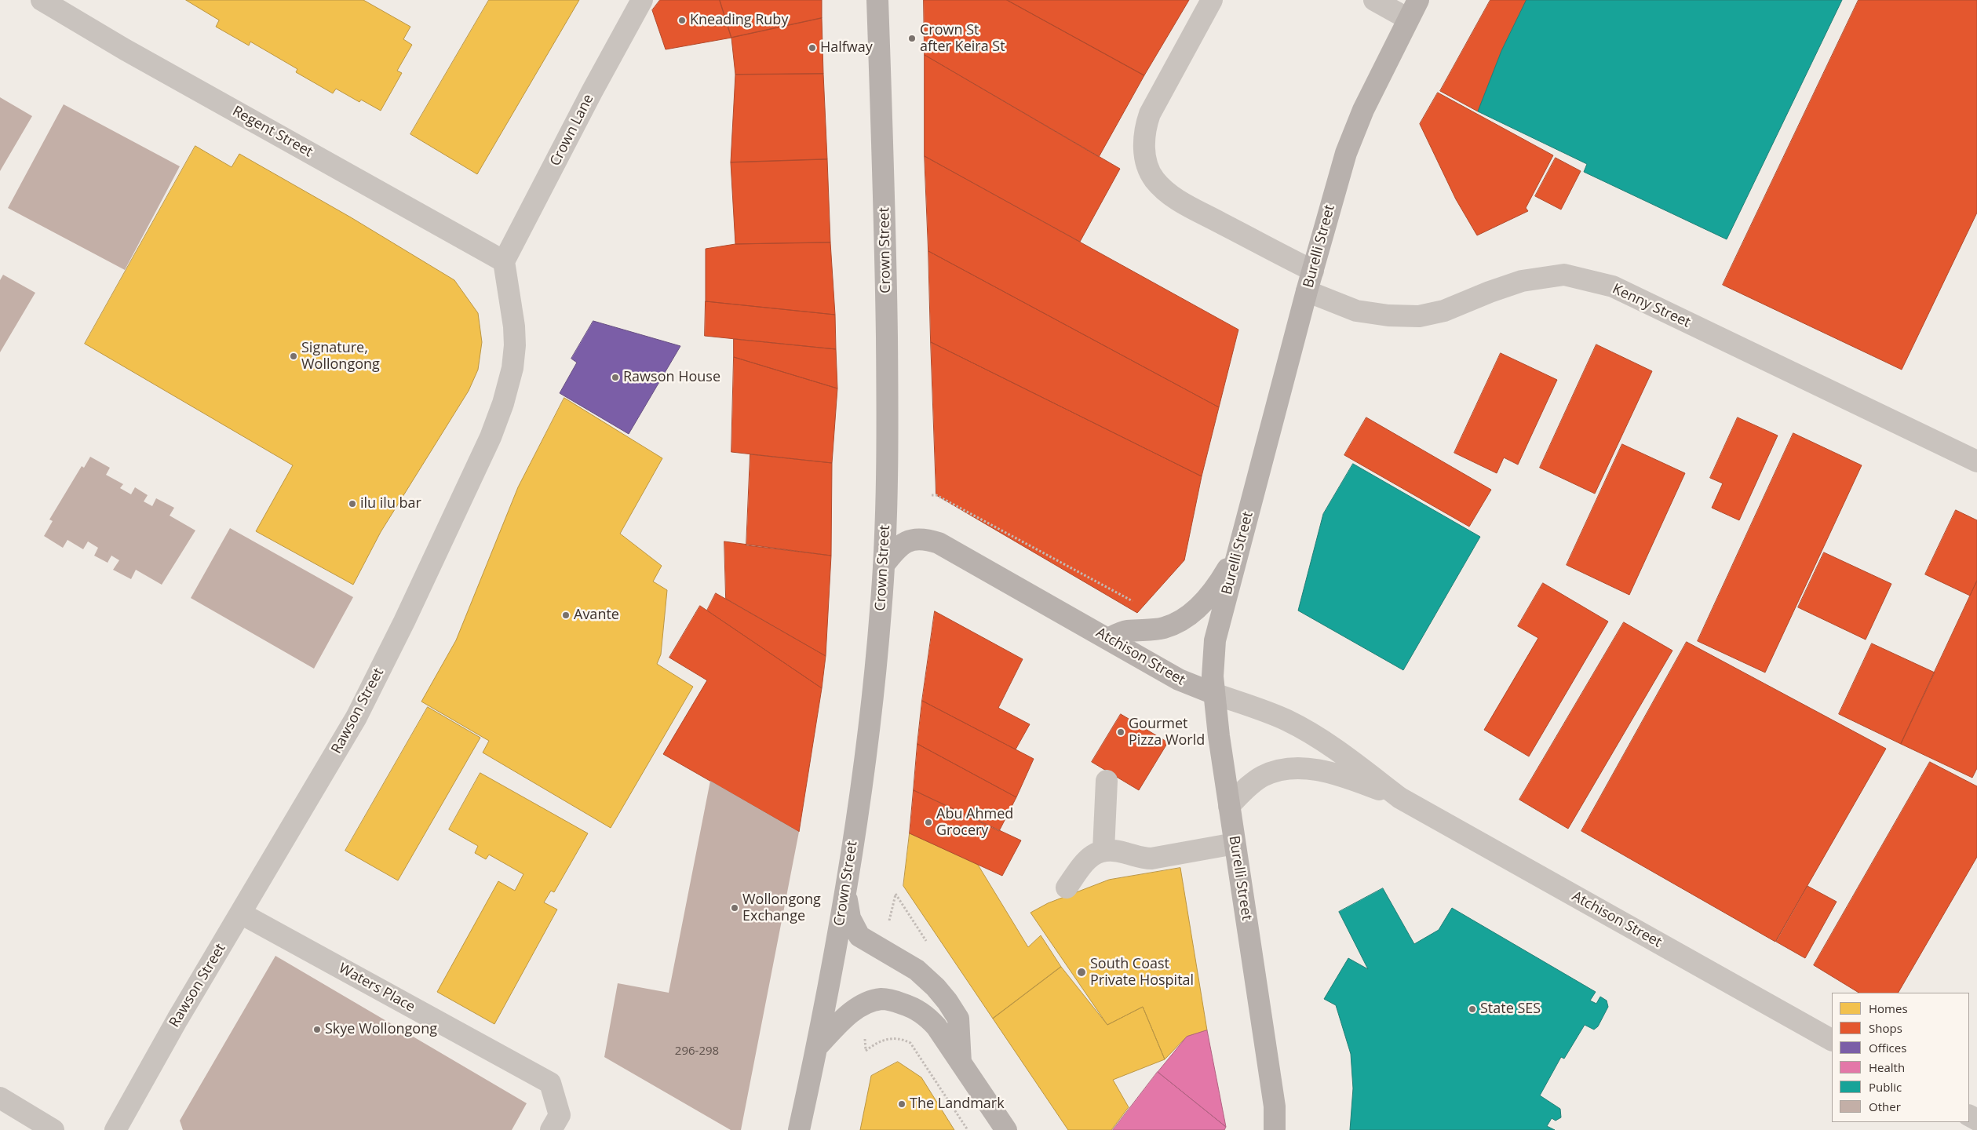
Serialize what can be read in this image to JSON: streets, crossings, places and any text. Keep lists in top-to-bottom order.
{
  "streets": {
    "main road": ["Burelli Street", "Crown Street", "Atchison Street"],
    "street": [
      "Crown Lane",
      "Regent Street",
      "Kenny Street",
      "Rawson Street",
      "Waters Place"
    ]
  },
  "crossings": [
    ["Crown Lane", "Regent Street"],
    ["Crown Lane", "Rawson Street"],
    ["Regent Street", "Rawson Street"],
    ["Burelli Street", "Kenny Street"],
    ["Burelli Street", "Atchison Street"],
    ["Crown Street", "Atchison Street"],
    ["Rawson Street", "Waters Place"]
  ],
  "places": [
    "Kneading Ruby",
    "Crown St after Keira St",
    "Halfway",
    "Signature, Wollongong",
    "Rawson House",
    "ilu ilu bar",
    "Avante",
    "Gourmet Pizza World",
    "Abu Ahmed Grocery",
    "Wollongong Exchange",
    "South Coast Private Hospital",
    "State SES",
    "Skye Wollongong",
    "The Landmark"
  ],
  "house_numbers": ["296-298"],
  "legend": [
    "Homes",
    "Shops",
    "Offices",
    "Health",
    "Public",
    "Other"
  ]
}
